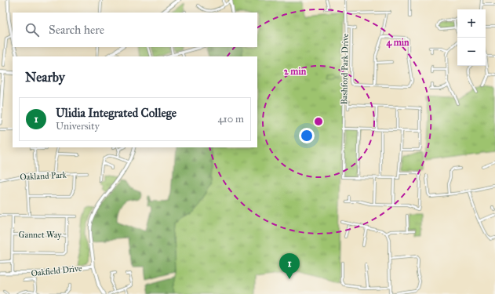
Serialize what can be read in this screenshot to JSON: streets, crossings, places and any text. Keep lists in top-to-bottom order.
{
  "streets": {
    "street": [
      "Bashford Park Drive",
      "Oakland Park",
      "Gannet Way",
      "Oakfield Drive"
    ]
  },
  "page": {
    "map_buttons": ["+", "−"],
    "search": "Search here",
    "heading": "Nearby",
    "list": [
      {
        "mark": "1",
        "name": "Ulidia Integrated College",
        "note": "University",
        "value": "410 m"
      }
    ],
    "pins": "1"
  },
  "rings": ["4 min", "2 min"]
}
